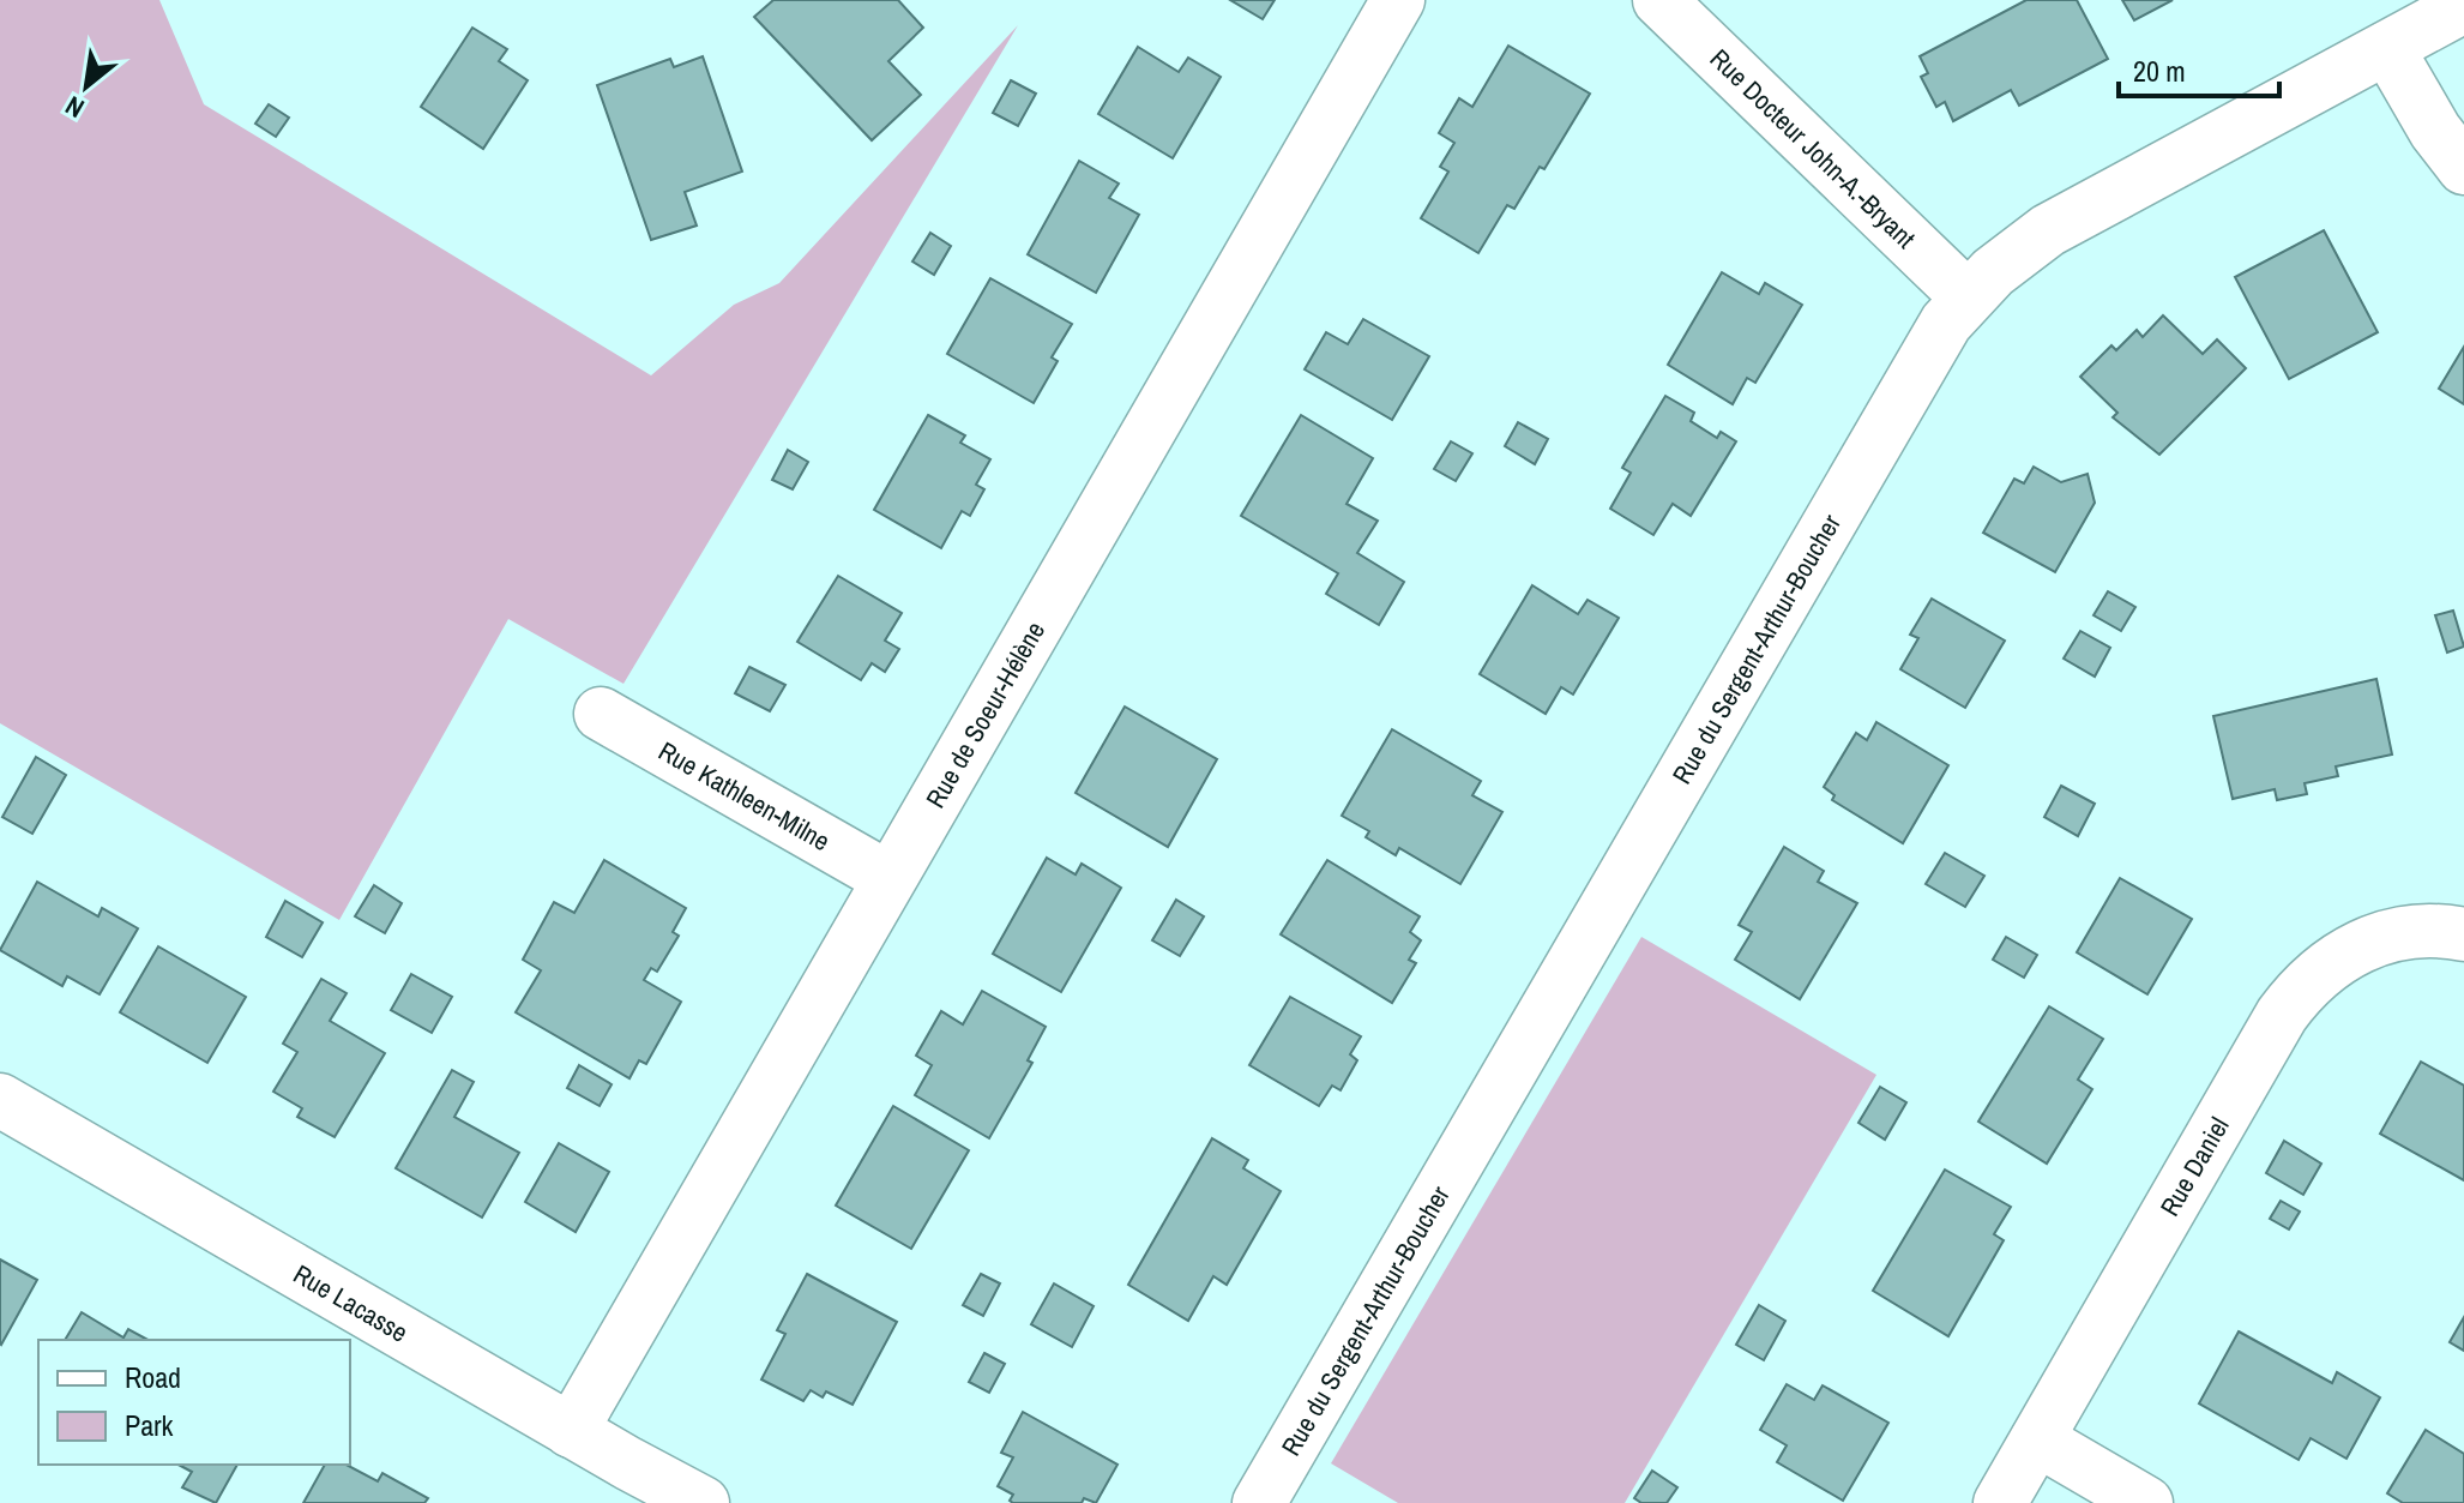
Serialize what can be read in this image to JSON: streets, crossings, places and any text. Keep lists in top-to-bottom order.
{
  "streets": {
    "street": [
      "Rue Docteur John-A.-Bryant",
      "Rue du Sergent-Arthur-Boucher",
      "Rue de Soeur-Hélène",
      "Rue Kathleen-Milne",
      "Rue Daniel",
      "Rue Lacasse"
    ]
  },
  "crossings": [
    ["Rue Docteur John-A.-Bryant", "Rue du Sergent-Arthur-Boucher"],
    ["Rue de Soeur-Hélène", "Rue Kathleen-Milne"],
    ["Rue de Soeur-Hélène", "Rue Lacasse"]
  ],
  "legend": ["Road", "Park"],
  "scale_bar": "20 m",
  "north": "bottom left"
}
